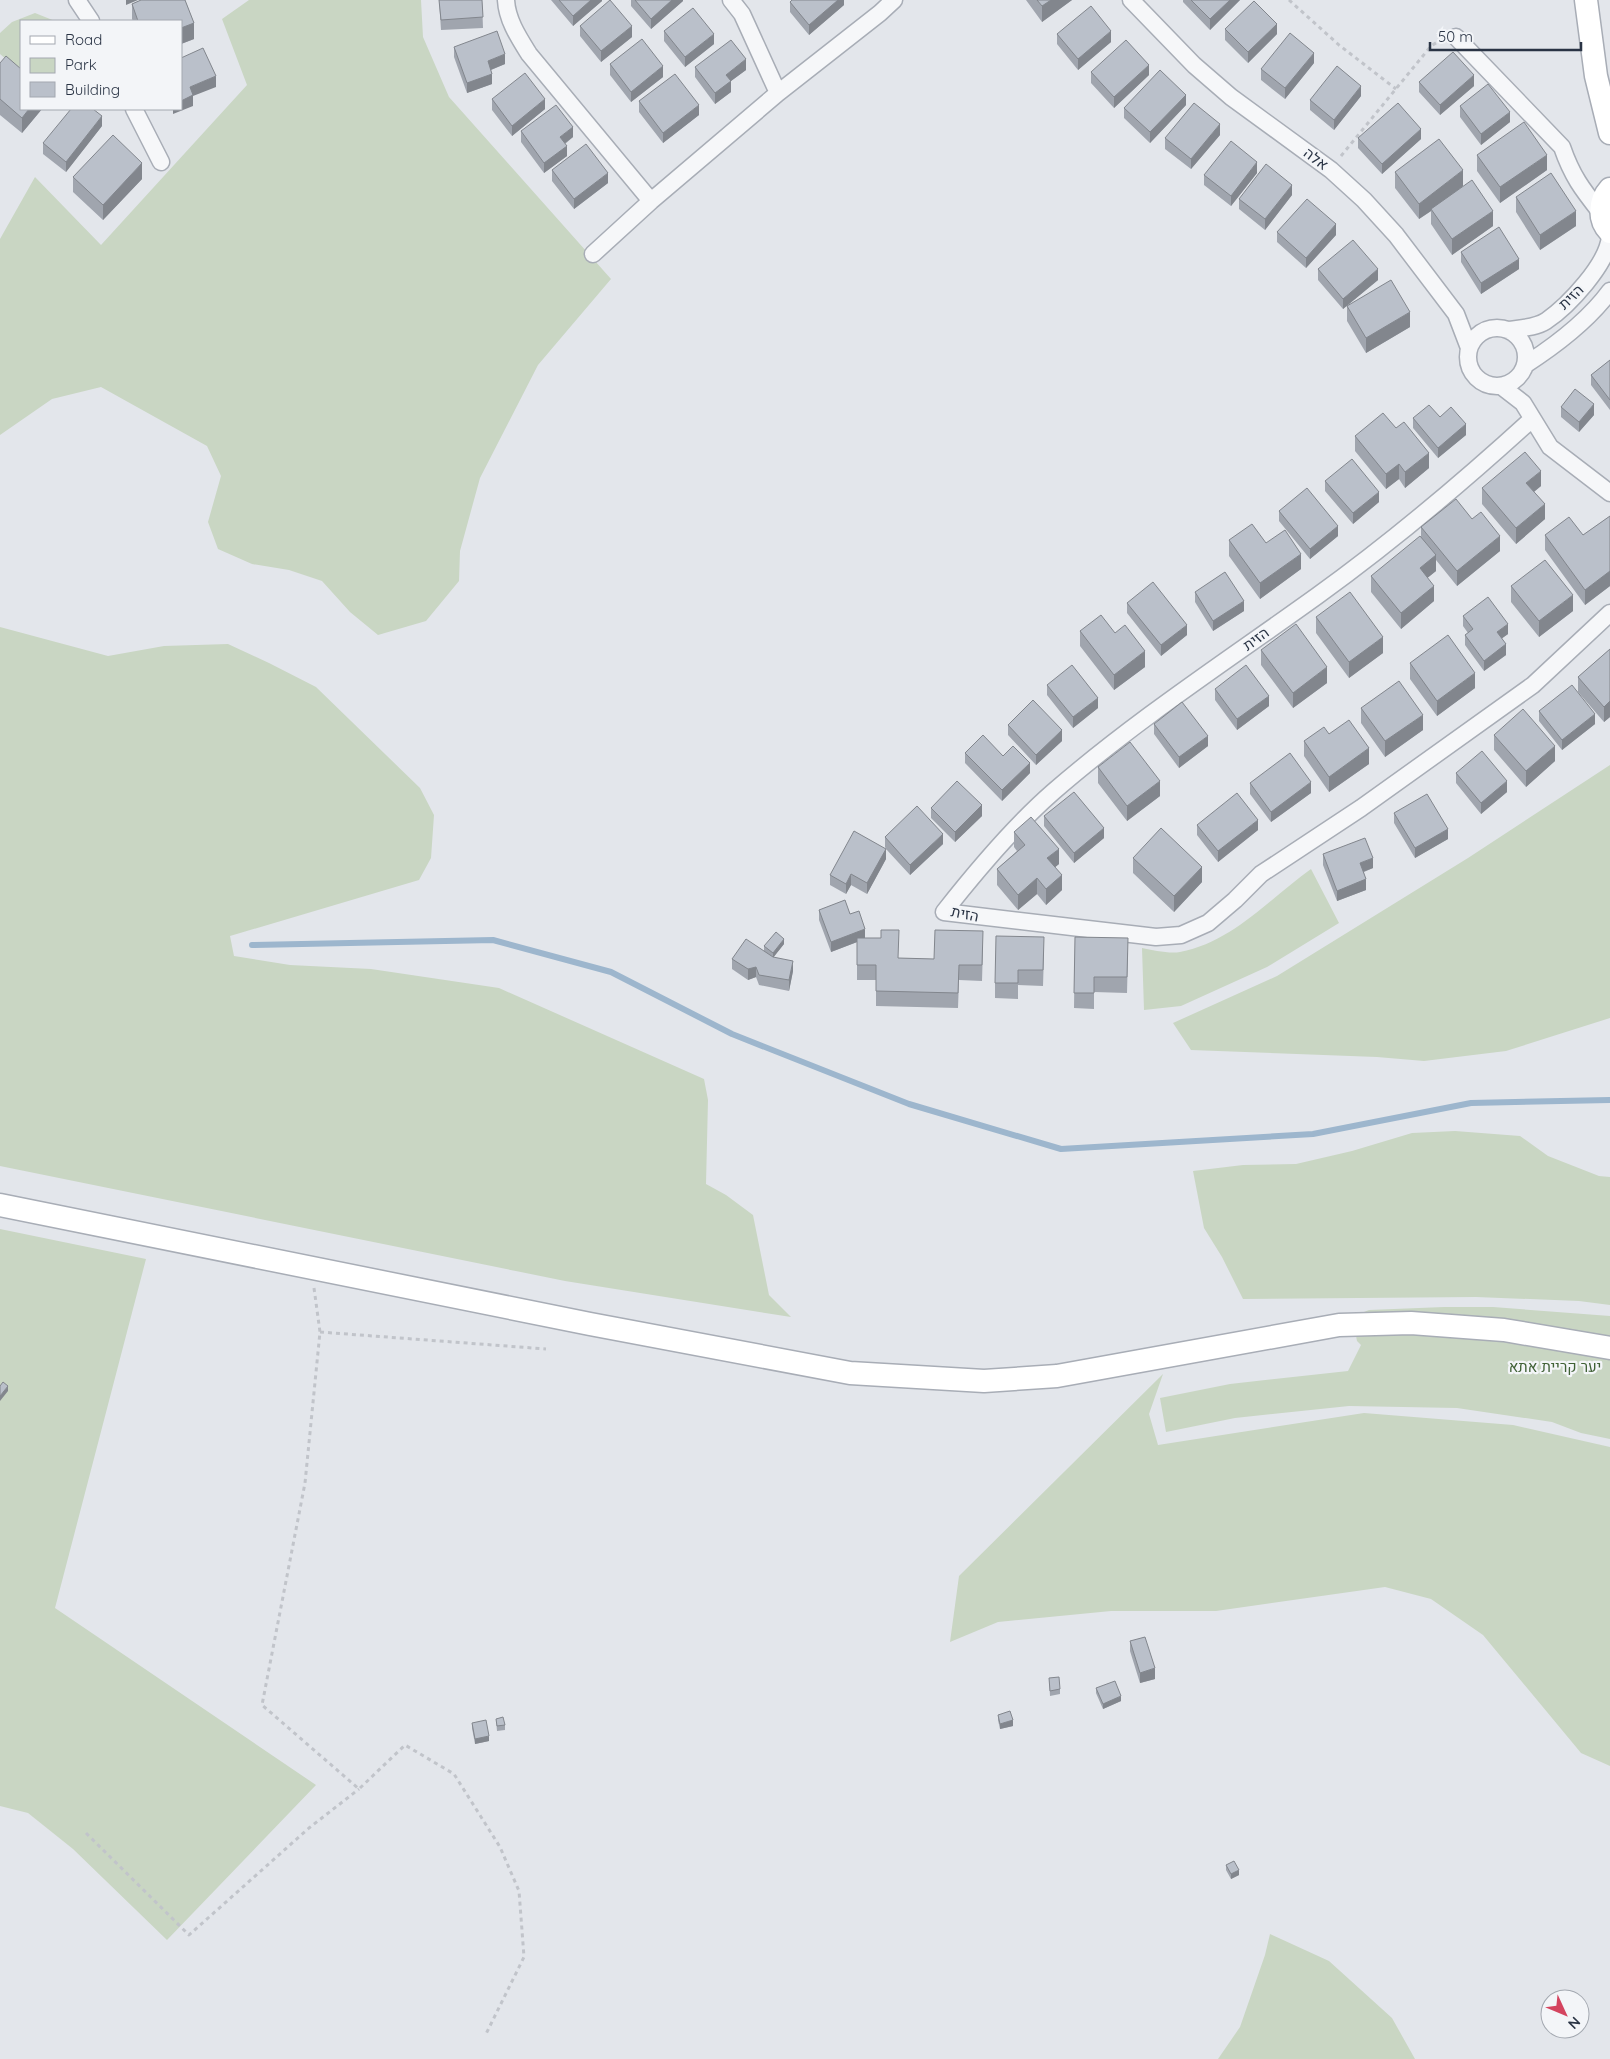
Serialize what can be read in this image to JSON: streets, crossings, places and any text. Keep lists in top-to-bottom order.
{
  "streets": {
    "street": ["אלה", "הזית"]
  },
  "crossings": [
    ["אלה", "הזית"]
  ],
  "parks": ["יער קריית אתא"],
  "legend": ["Road", "Park", "Building"],
  "scale_bar": "50 m",
  "north": "bottom right"
}
